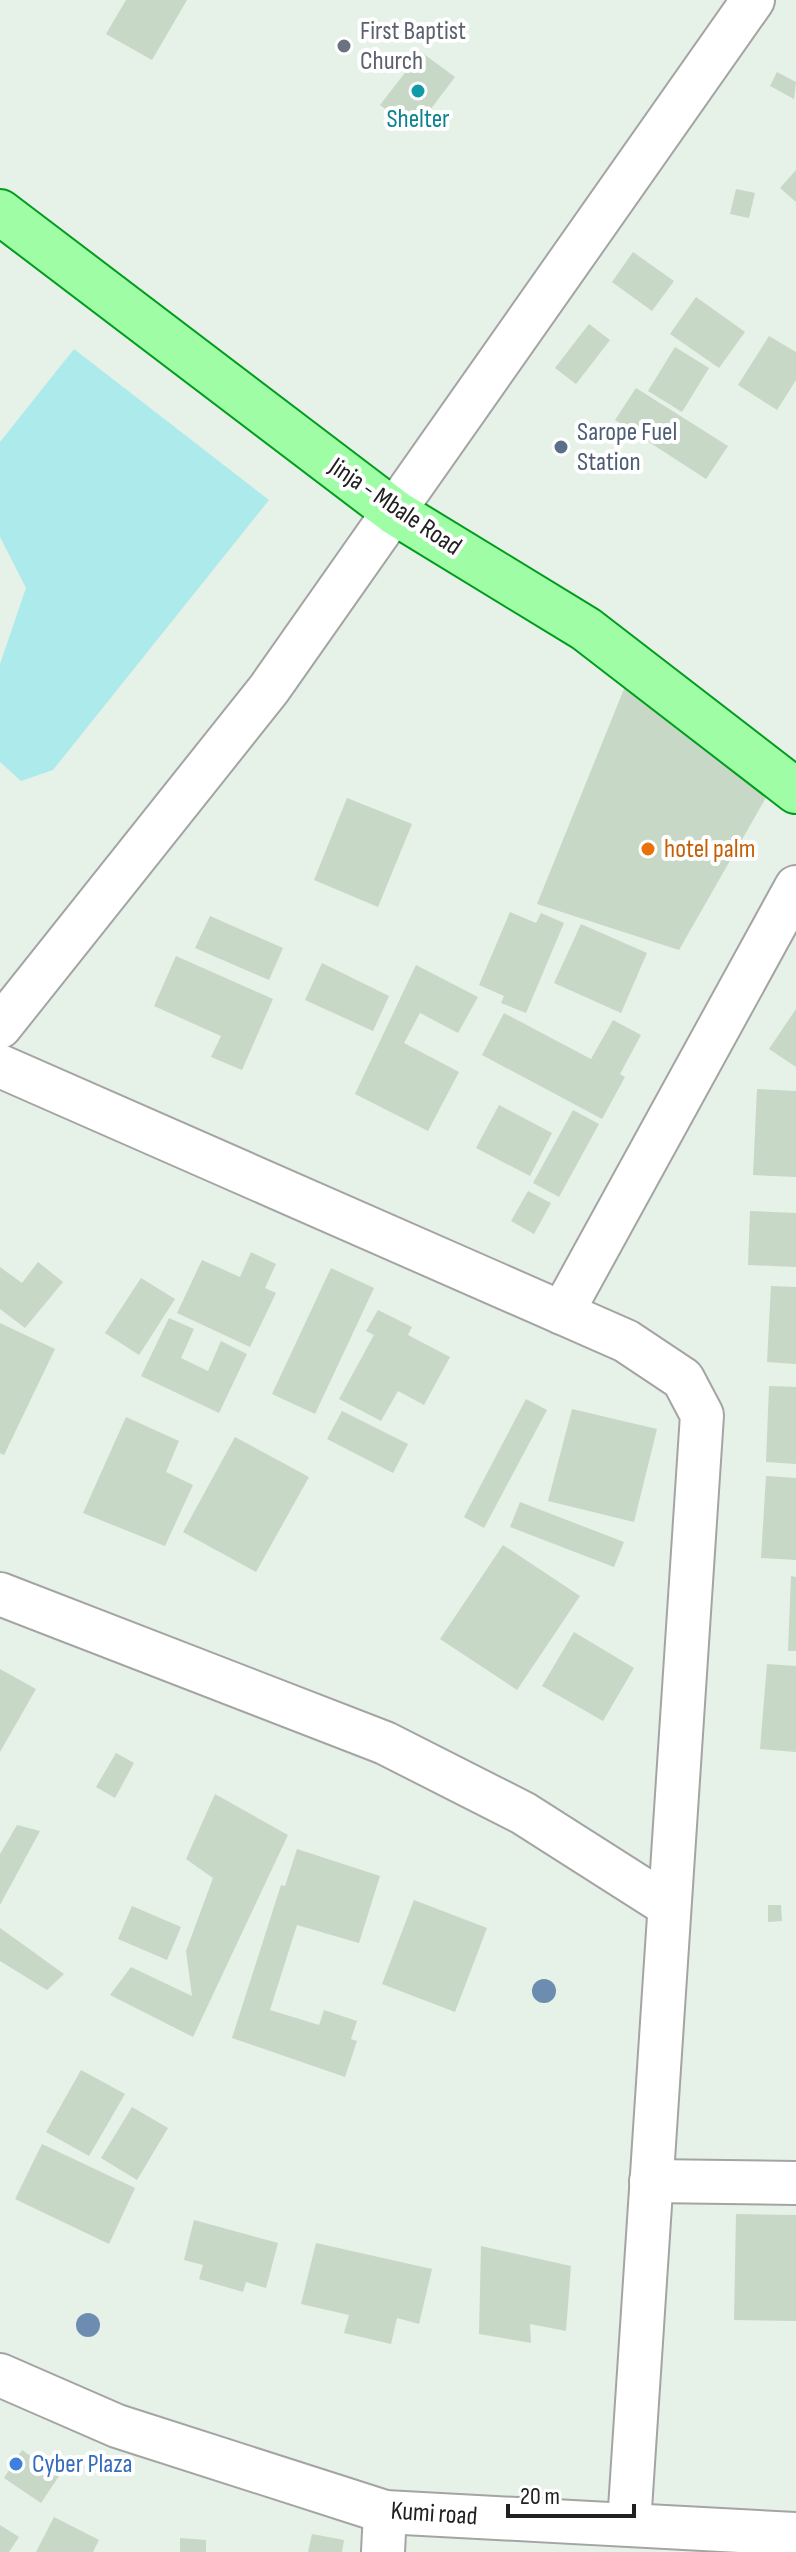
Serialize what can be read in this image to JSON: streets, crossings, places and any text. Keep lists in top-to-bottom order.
{
  "streets": {
    "main road": ["Jinja - Mbale Road"],
    "street": ["Kumi road"]
  },
  "places": [
    "First Baptist Church",
    "Shelter",
    "Sarope Fuel Station",
    "hotel palm",
    "Cyber Plaza"
  ],
  "scale_bar": "20 m"
}
